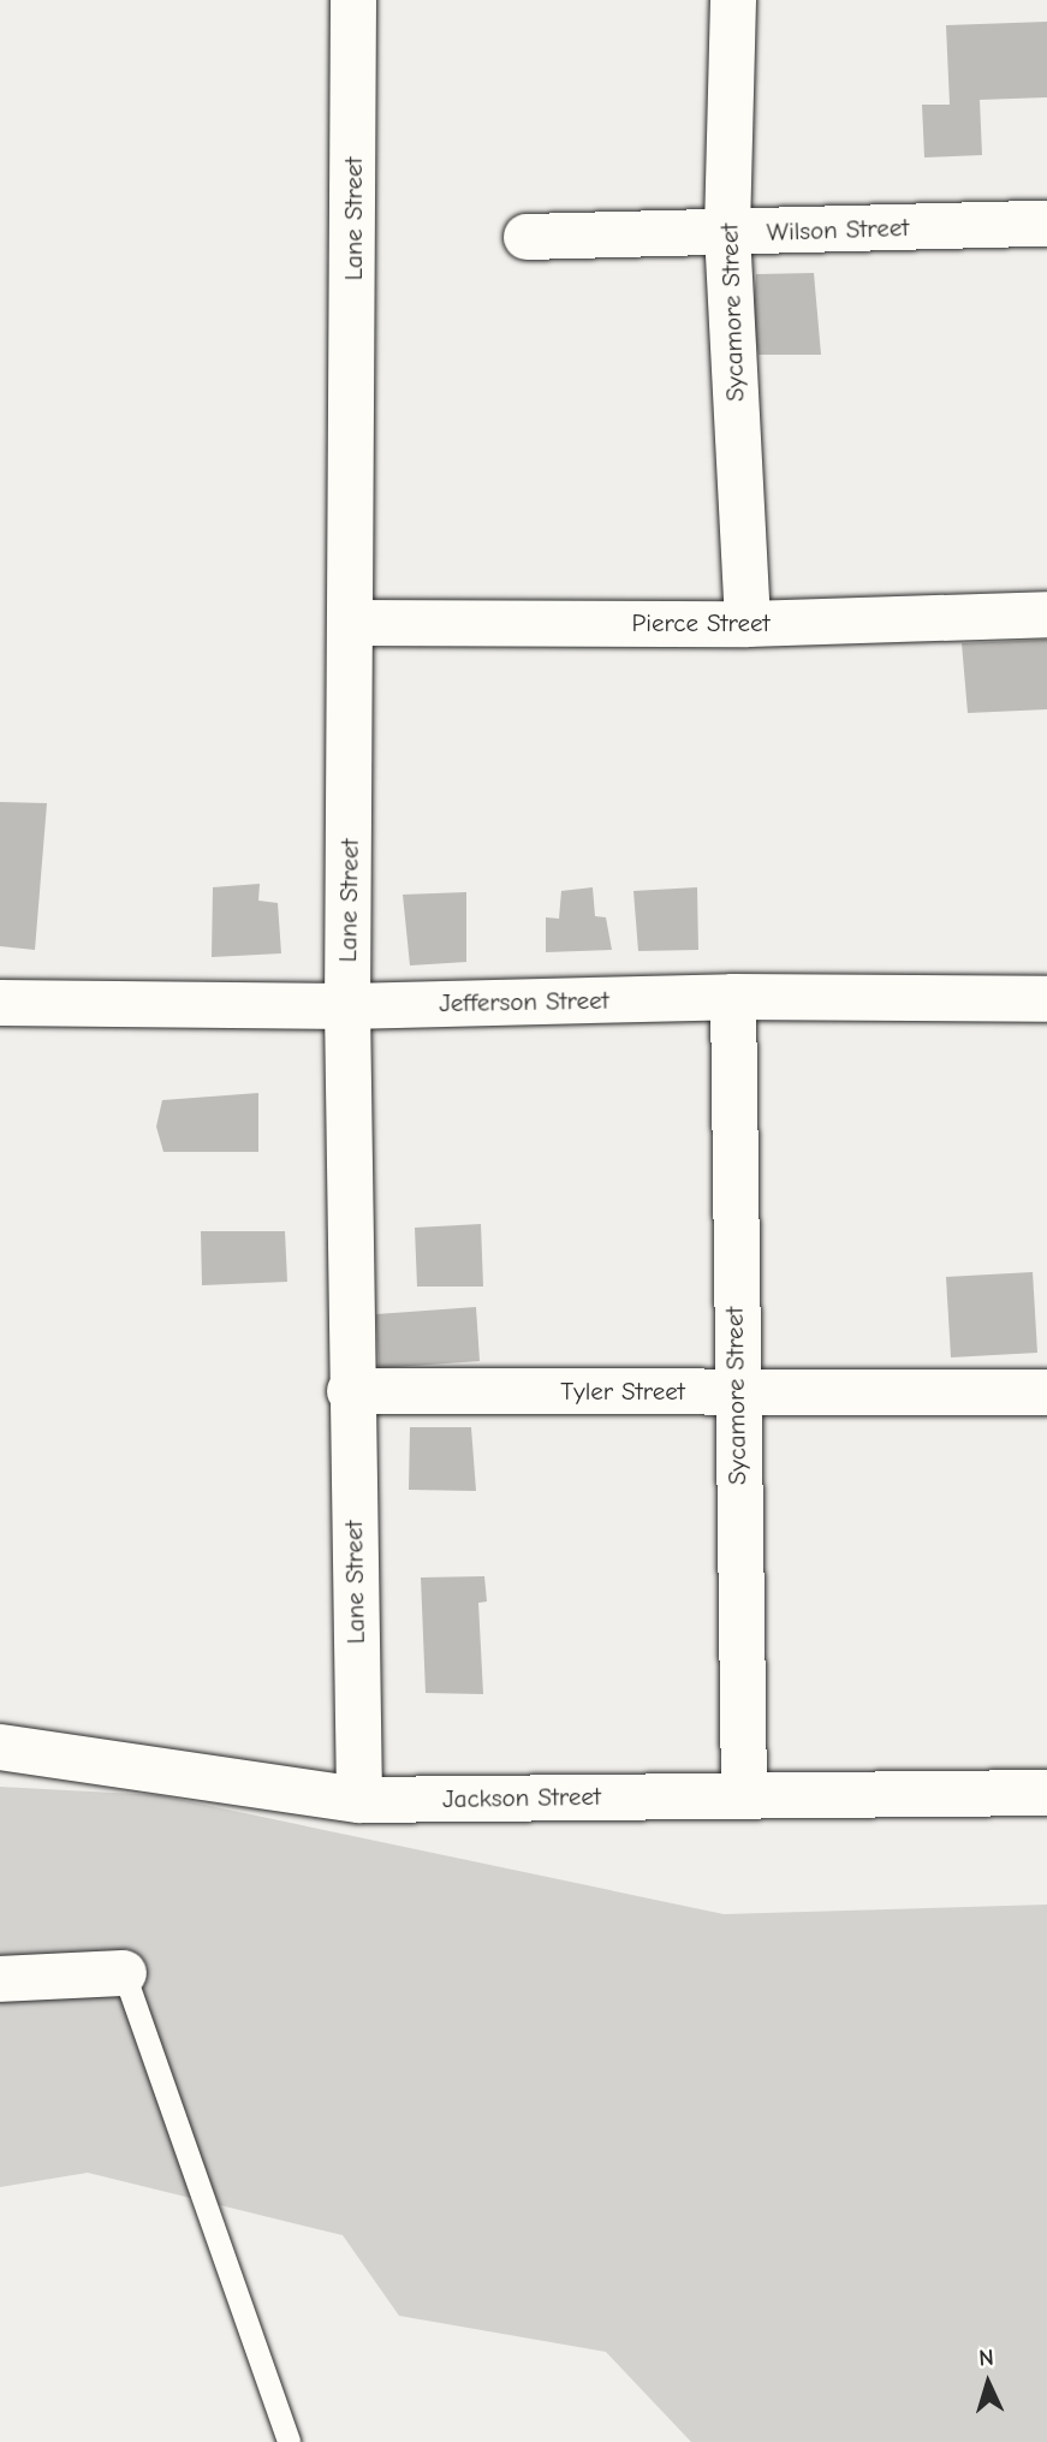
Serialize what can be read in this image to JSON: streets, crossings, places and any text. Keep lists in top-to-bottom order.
{
  "streets": {
    "street": [
      "Lane Street",
      "Wilson Street",
      "Sycamore Street",
      "Pierce Street",
      "Jefferson Street",
      "Tyler Street",
      "Jackson Street"
    ]
  },
  "crossings": [
    ["Lane Street", "Pierce Street"],
    ["Lane Street", "Jefferson Street"],
    ["Lane Street", "Tyler Street"],
    ["Lane Street", "Jackson Street"],
    ["Wilson Street", "Sycamore Street"],
    ["Sycamore Street", "Pierce Street"],
    ["Sycamore Street", "Jefferson Street"],
    ["Sycamore Street", "Tyler Street"],
    ["Sycamore Street", "Jackson Street"]
  ],
  "north": "top"
}
